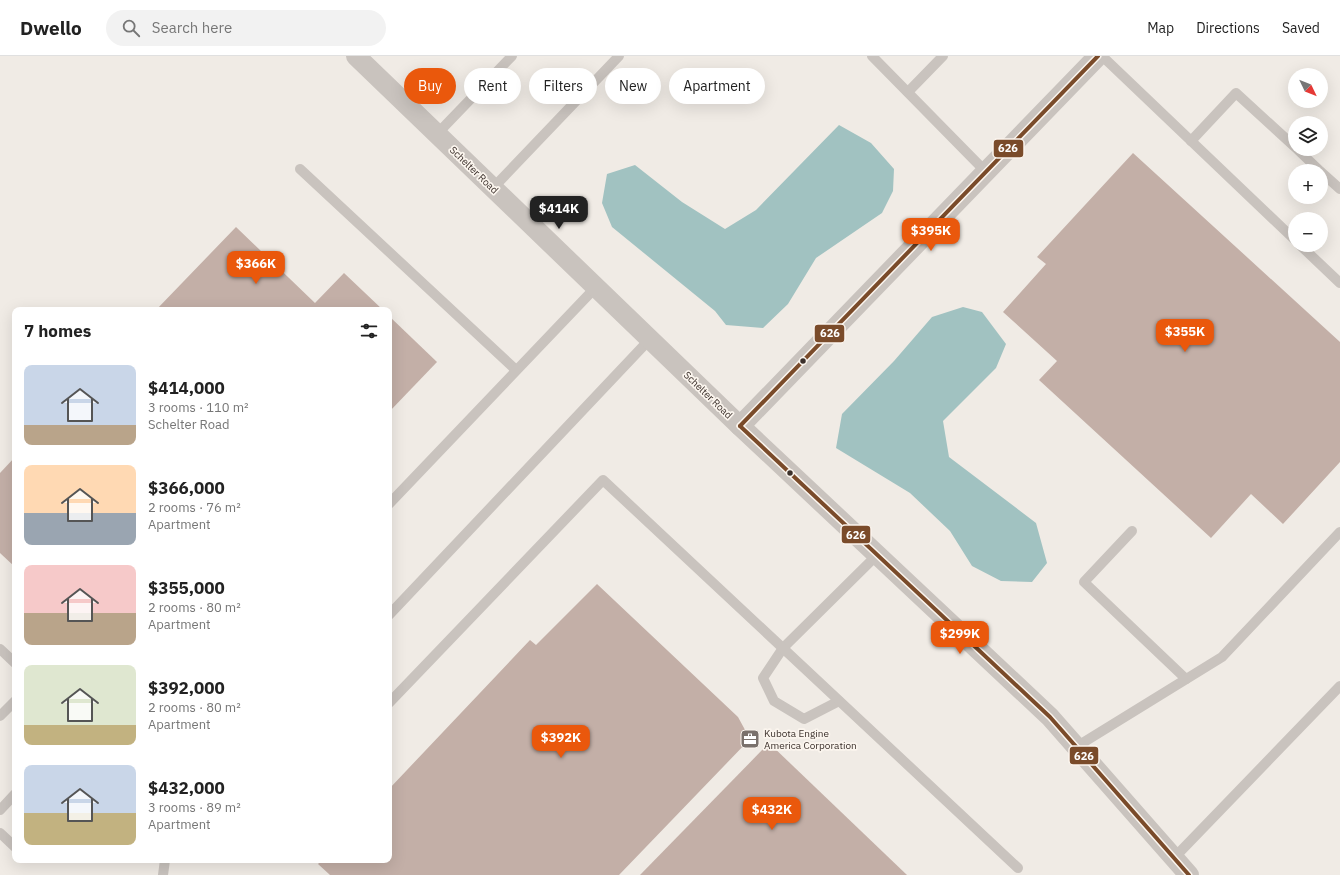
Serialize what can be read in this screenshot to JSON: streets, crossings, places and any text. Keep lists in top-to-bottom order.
{
  "streets": {
    "street": ["Schelter Road"]
  },
  "places": {
    "office": ["Kubota Engine America Corporation"]
  },
  "lines": ["transit line 626"],
  "north": "bottom right",
  "page": {
    "header": "Dwello",
    "search": "Search here",
    "nav": ["Map", "Directions", "Saved"],
    "map_buttons": ["+", "−"],
    "chip": [
      "Buy",
      "Rent",
      "Filters",
      "New",
      "Apartment"
    ],
    "price": [
      "$414K",
      "$395K",
      "$366K",
      "$355K",
      "$299K",
      "$392K",
      "$432K"
    ],
    "heading": "7 homes",
    "list": [
      {
        "name": "$414,000",
        "note": "3 rooms · 110 m² · Schelter Road"
      },
      {
        "name": "$366,000",
        "note": "2 rooms · 76 m² · Apartment"
      },
      {
        "name": "$355,000",
        "note": "2 rooms · 80 m² · Apartment"
      },
      {
        "name": "$392,000",
        "note": "2 rooms · 80 m² · Apartment"
      },
      {
        "name": "$432,000",
        "note": "3 rooms · 89 m² · Apartment"
      }
    ]
  }
}
